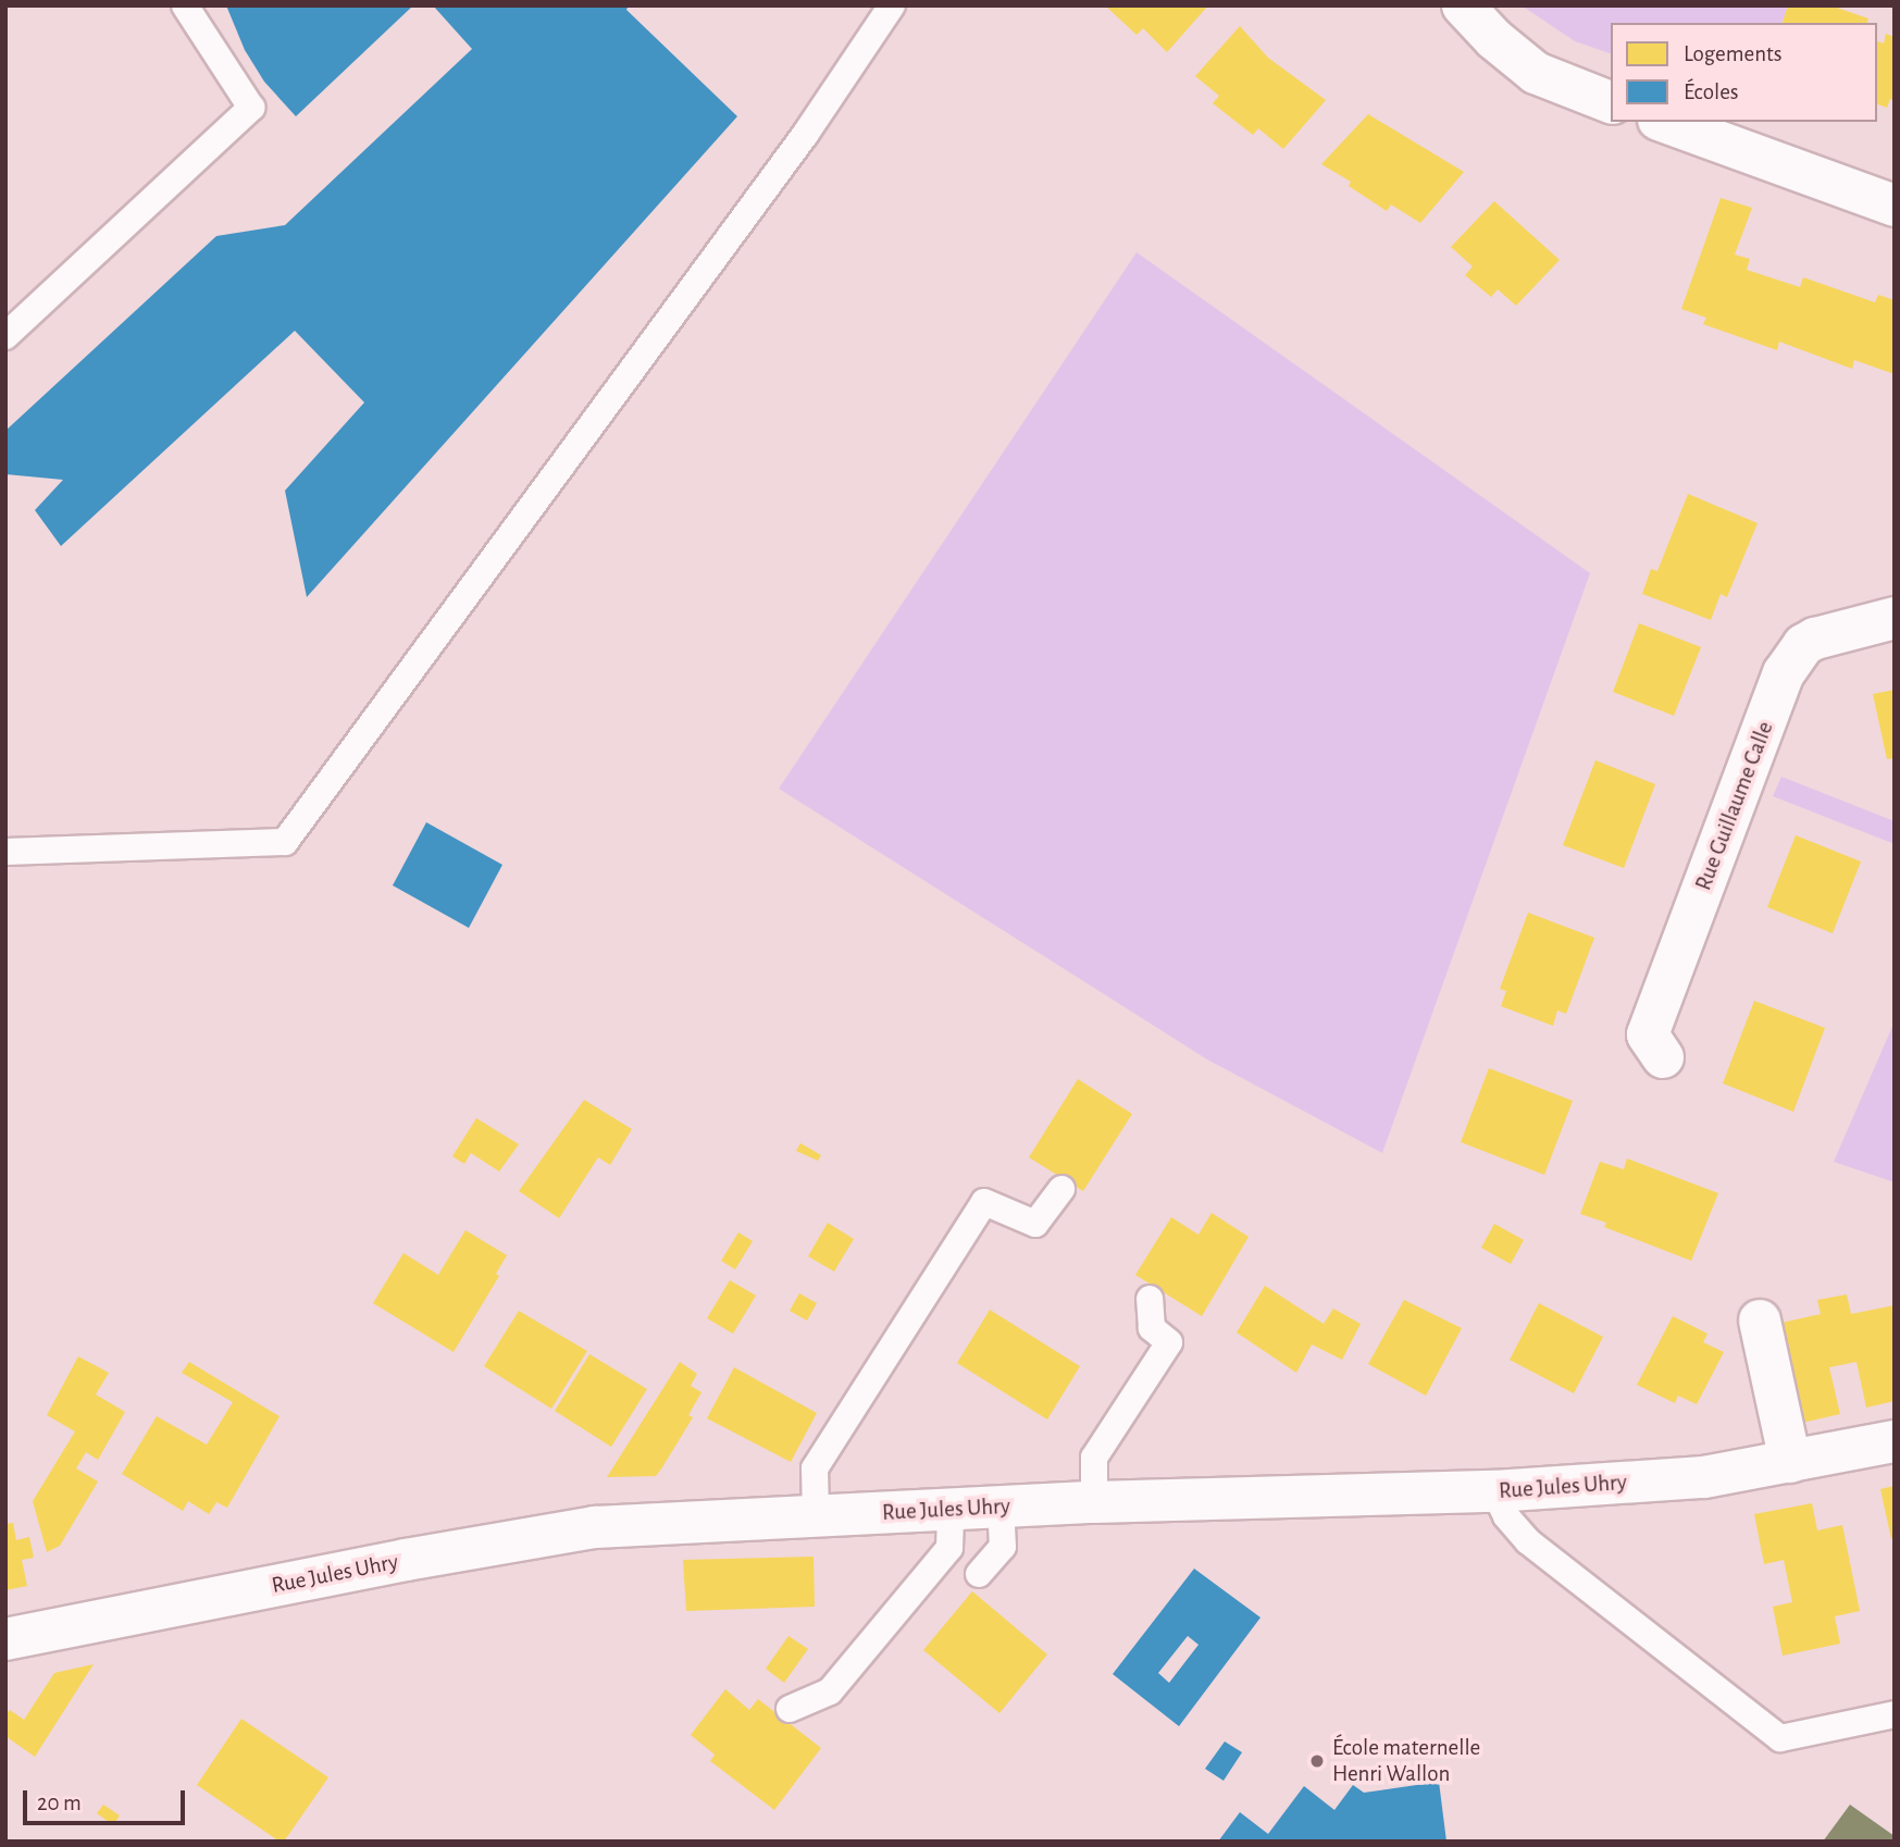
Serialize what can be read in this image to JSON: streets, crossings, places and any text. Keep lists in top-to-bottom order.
{
  "streets": {
    "street": ["Rue Guillaume Calle", "Rue Jules Uhry"]
  },
  "places": ["École maternelle Henri Wallon"],
  "legend": ["Logements", "Écoles"],
  "scale_bar": "20 m"
}
